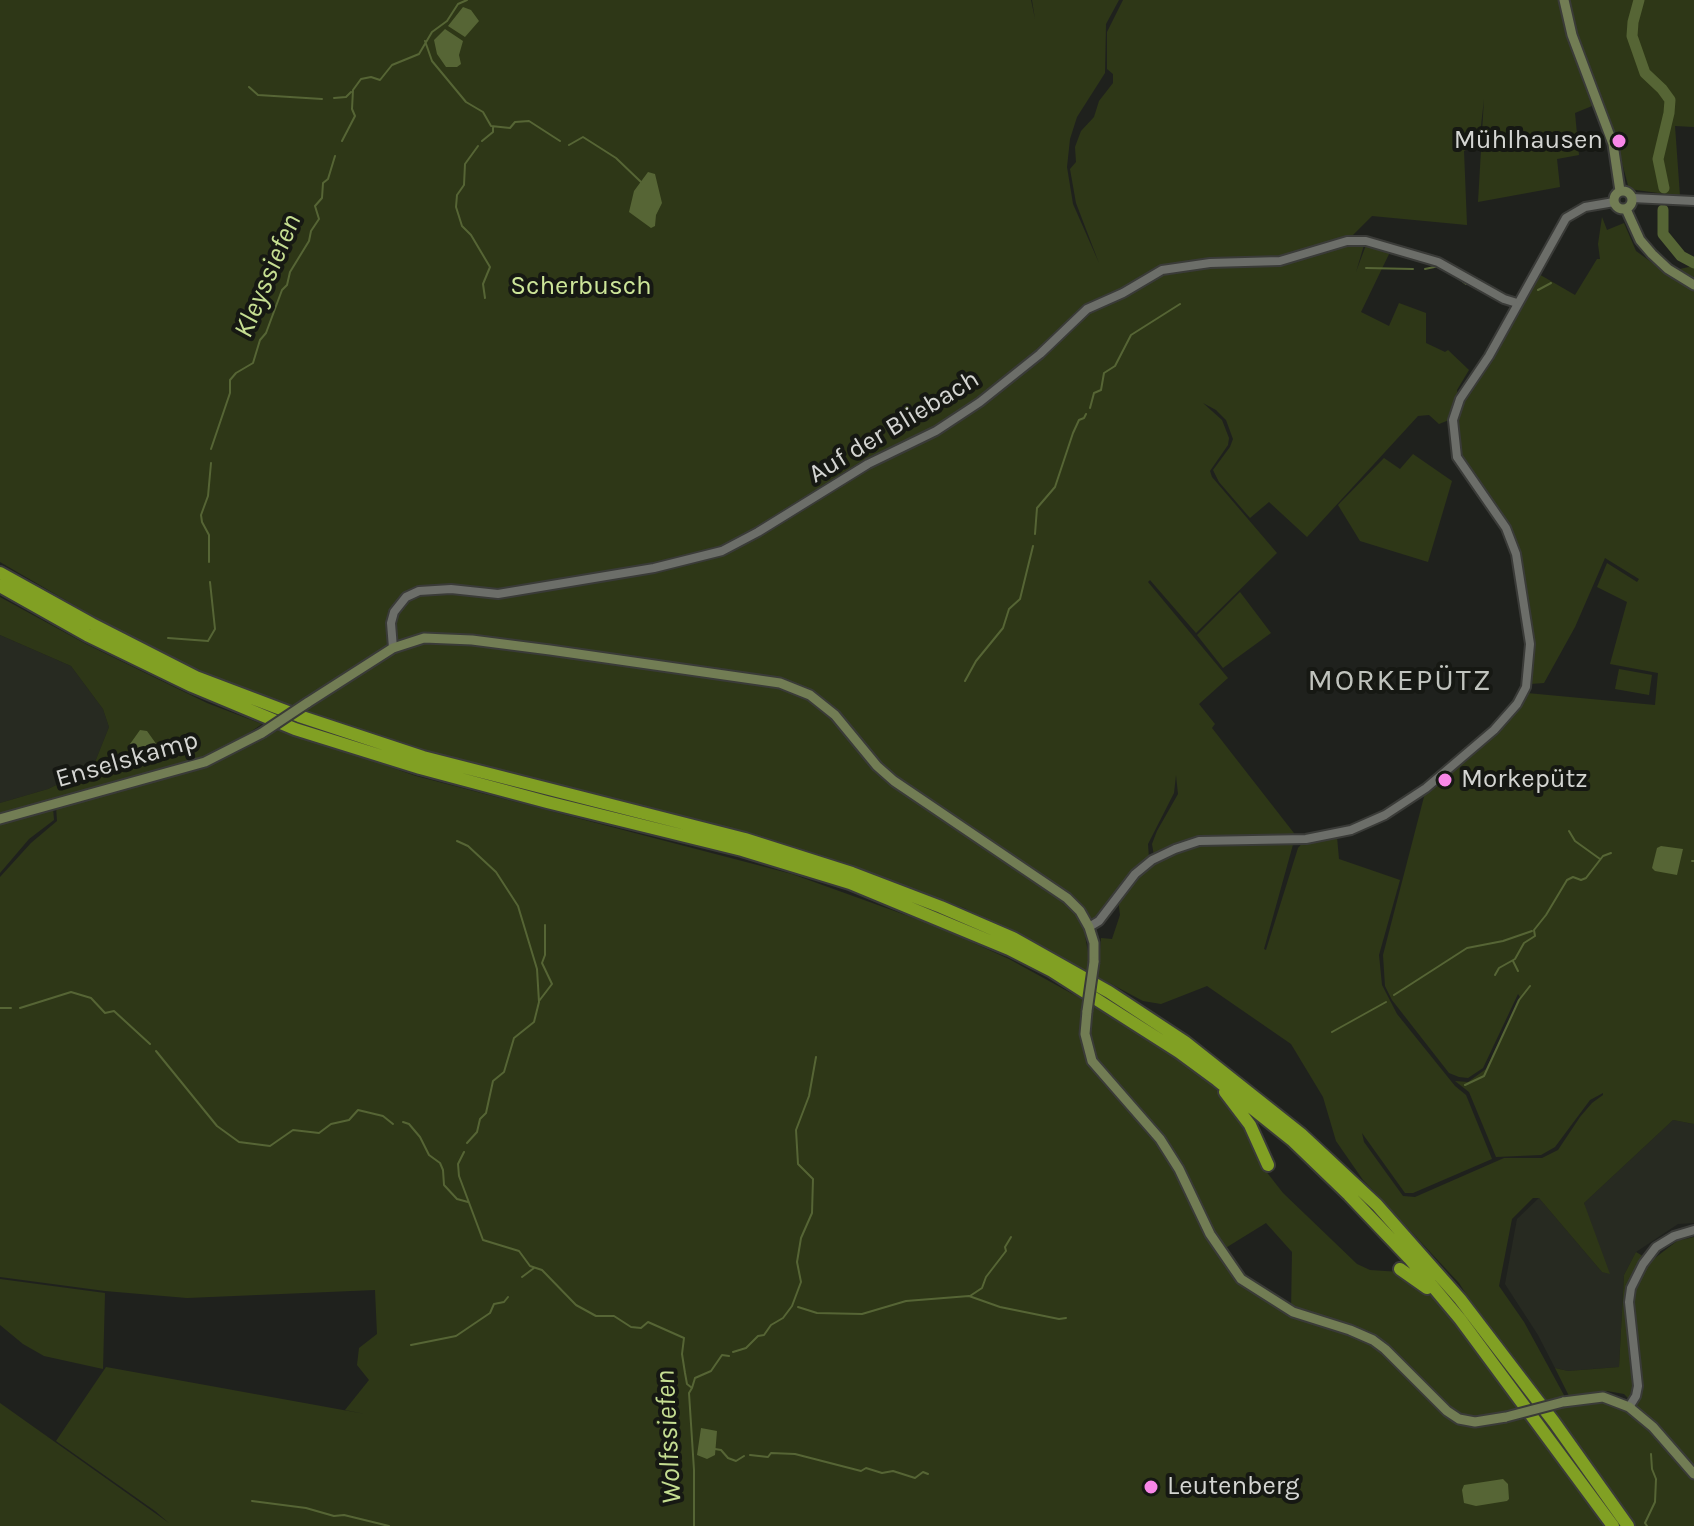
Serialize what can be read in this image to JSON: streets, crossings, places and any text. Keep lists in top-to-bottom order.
{
  "streets": {
    "main road": ["Enselskamp"],
    "street": ["Auf der Bliebach"]
  },
  "crossings": [
    ["Auf der Bliebach", "Enselskamp"]
  ],
  "districts": ["MORKEPÜTZ"],
  "water": ["Kleyssiefen", "Wolfssiefen"],
  "parks": ["Scherbusch"],
  "places": ["Mühlhausen", "Morkepütz", "Leutenberg"]
}
